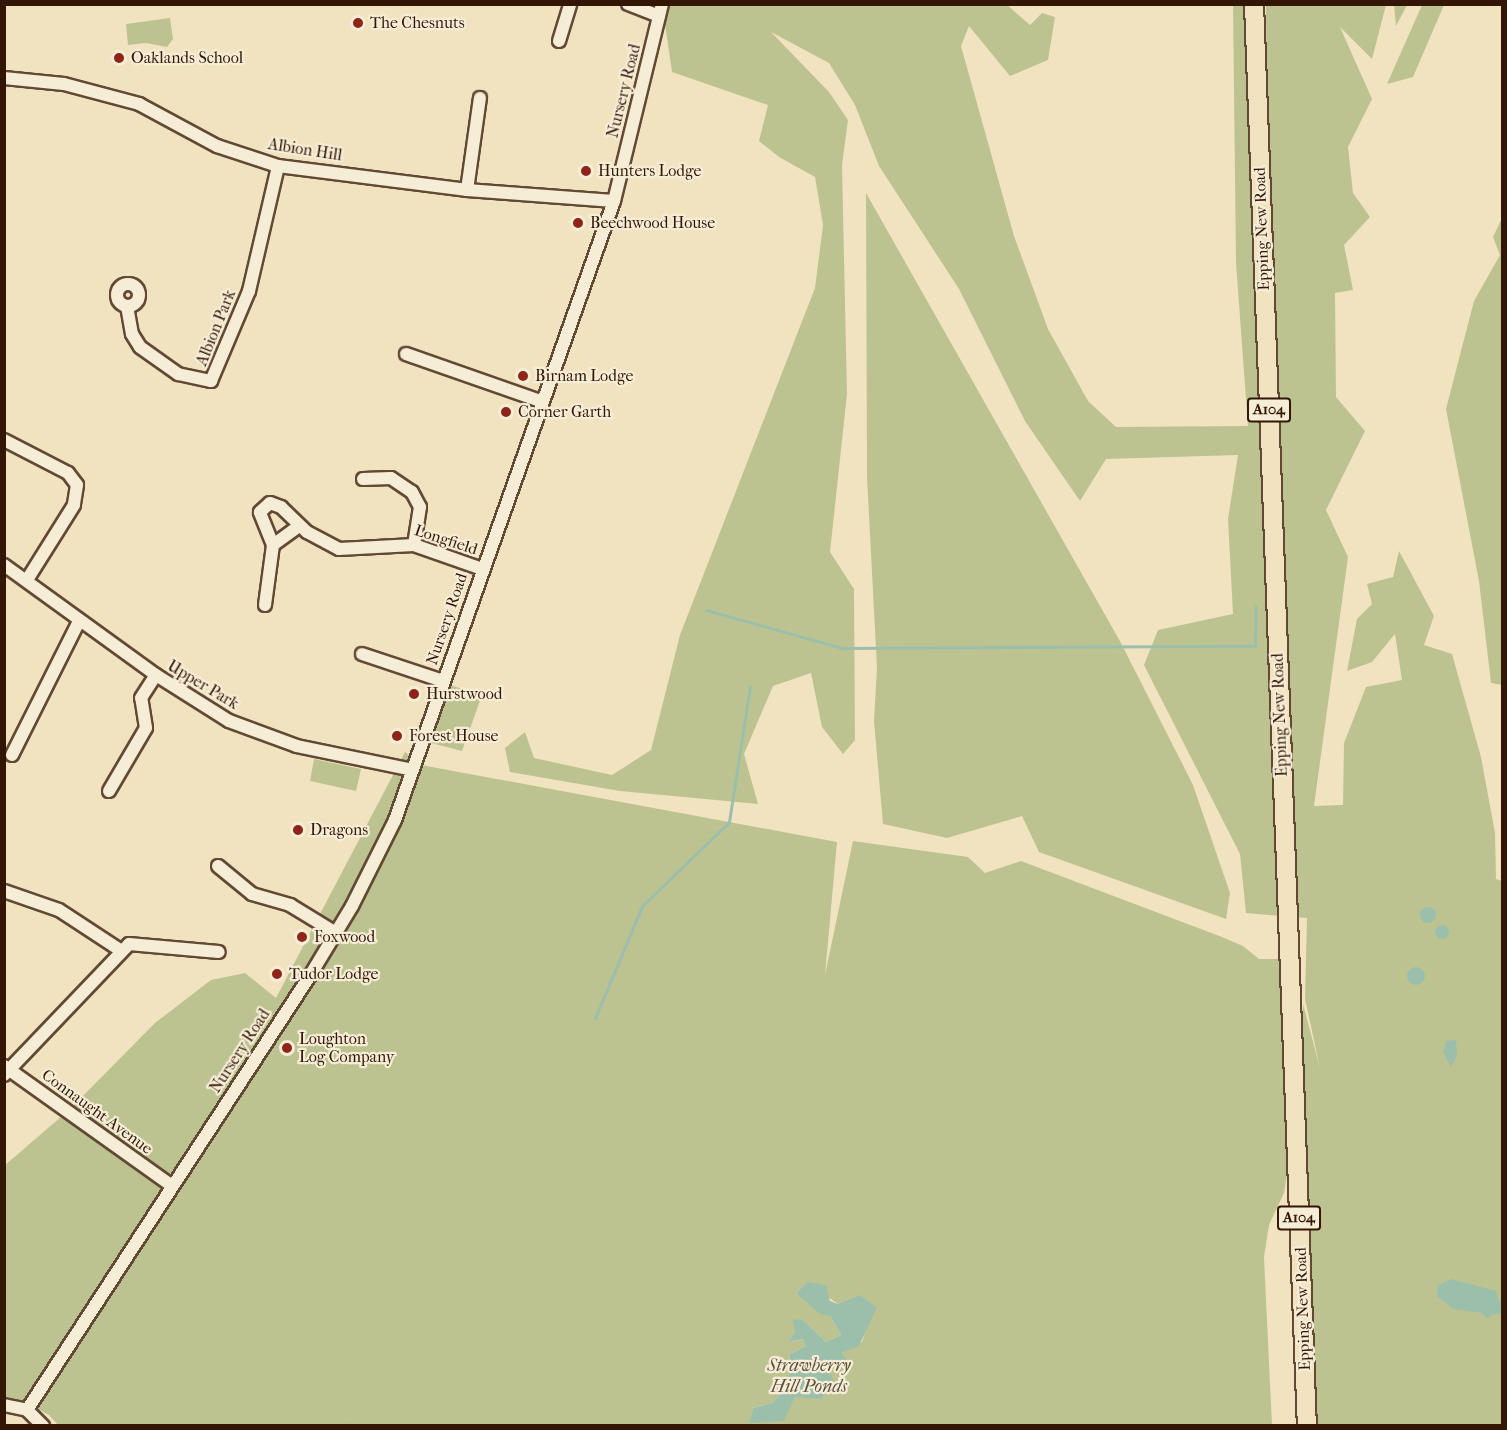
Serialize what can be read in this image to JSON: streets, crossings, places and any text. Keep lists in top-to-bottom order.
{
  "streets": {
    "main road": ["Epping New Road", "A104"],
    "street": [
      "Nursery Road",
      "Albion Hill",
      "Albion Park",
      "Longfield",
      "Upper Park",
      "Connaught Avenue"
    ]
  },
  "crossings": [
    ["Nursery Road", "Albion Hill"],
    ["Nursery Road", "Longfield"],
    ["Nursery Road", "Upper Park"],
    ["Nursery Road", "Connaught Avenue"],
    ["Albion Hill", "Albion Park"]
  ],
  "water": ["Strawberry Hill Ponds"],
  "places": [
    "The Chesnuts",
    "Oaklands School",
    "Hunters Lodge",
    "Beechwood House",
    "Birnam Lodge",
    "Corner Garth",
    "Hurstwood",
    "Forest House",
    "Dragons",
    "Foxwood",
    "Tudor Lodge",
    "Loughton Log Company"
  ]
}
